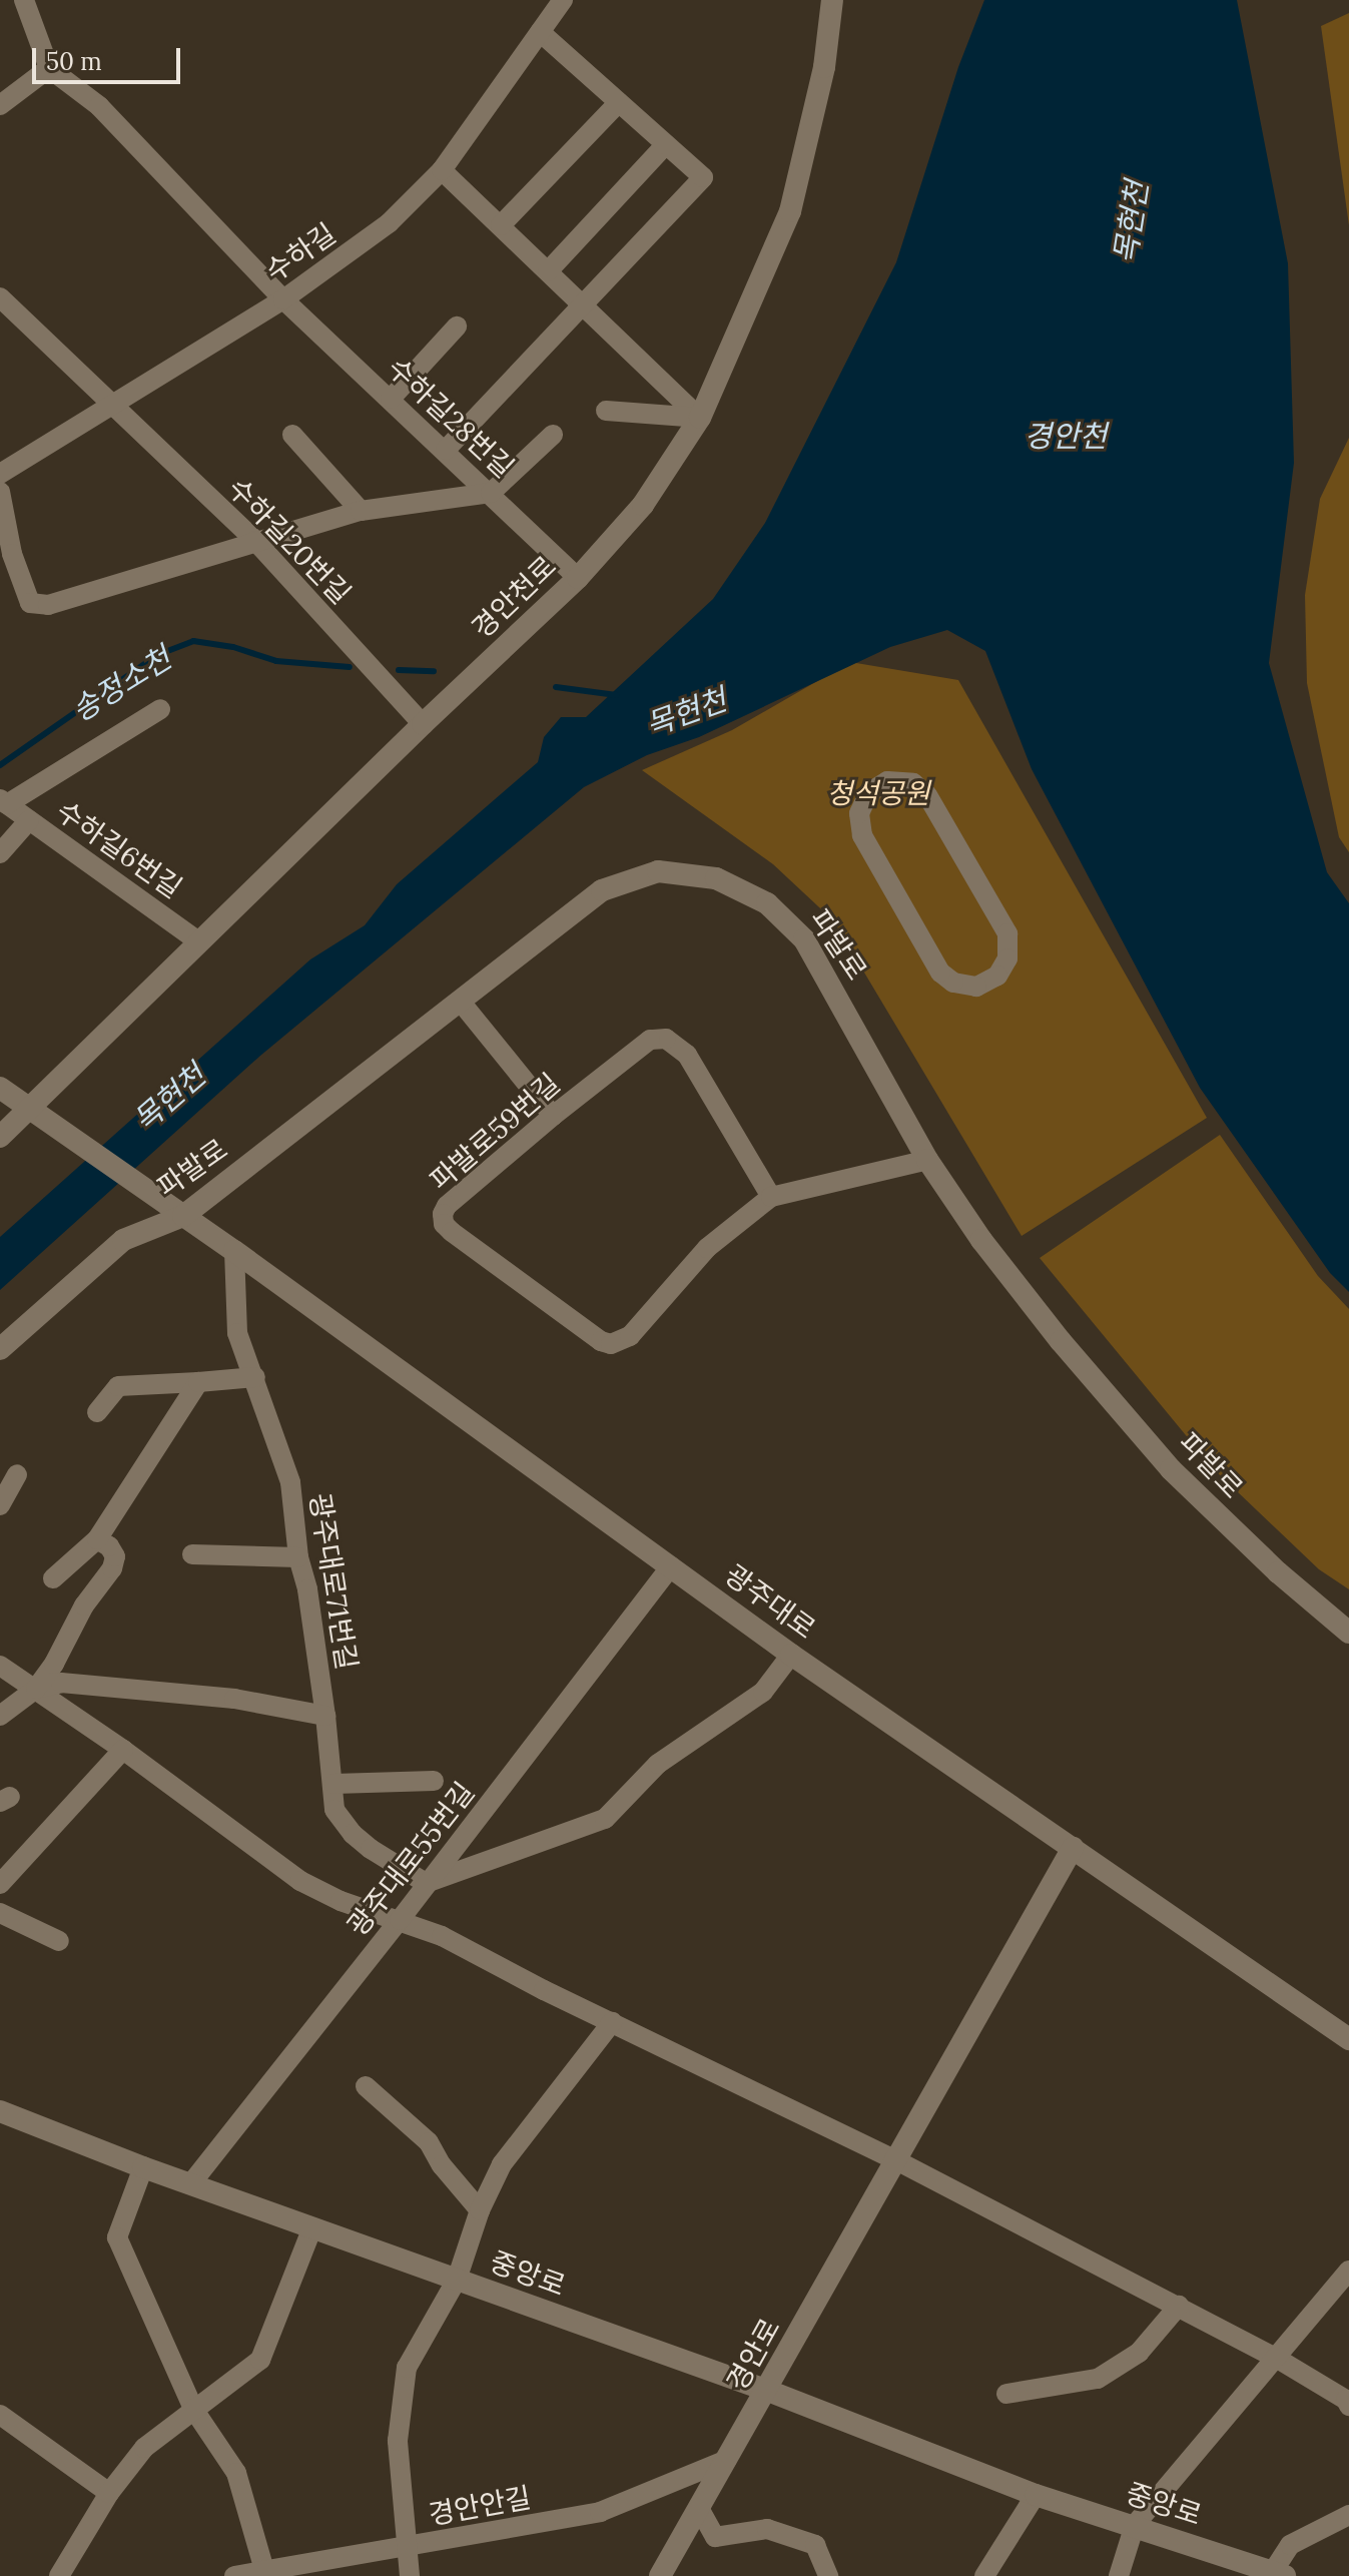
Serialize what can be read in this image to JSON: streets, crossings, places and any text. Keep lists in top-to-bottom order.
{
  "streets": {
    "street": [
      "수하길",
      "수하길28번길",
      "수하길20번길",
      "경안천로",
      "수하길6번길",
      "파발로",
      "파발로59번길",
      "광주대로71번길",
      "광주대로",
      "광주대로55번길",
      "중앙로",
      "경안로",
      "경안안길"
    ]
  },
  "crossings": [
    ["수하길", "수하길28번길"],
    ["수하길", "수하길20번길"],
    ["수하길28번길", "경안천로"],
    ["수하길20번길", "경안천로"],
    ["경안천로", "수하길6번길"],
    ["경안천로", "광주대로"],
    ["파발로", "파발로59번길"],
    ["파발로", "광주대로"],
    ["광주대로71번길", "광주대로"],
    ["광주대로71번길", "광주대로55번길"],
    ["광주대로", "광주대로55번길"],
    ["광주대로", "경안로"],
    ["광주대로55번길", "중앙로"],
    ["중앙로", "경안로"],
    ["경안로", "경안안길"]
  ],
  "water": ["목현천", "경안천", "송정소천"],
  "parks": ["청석공원"],
  "scale_bar": "50 m"
}
